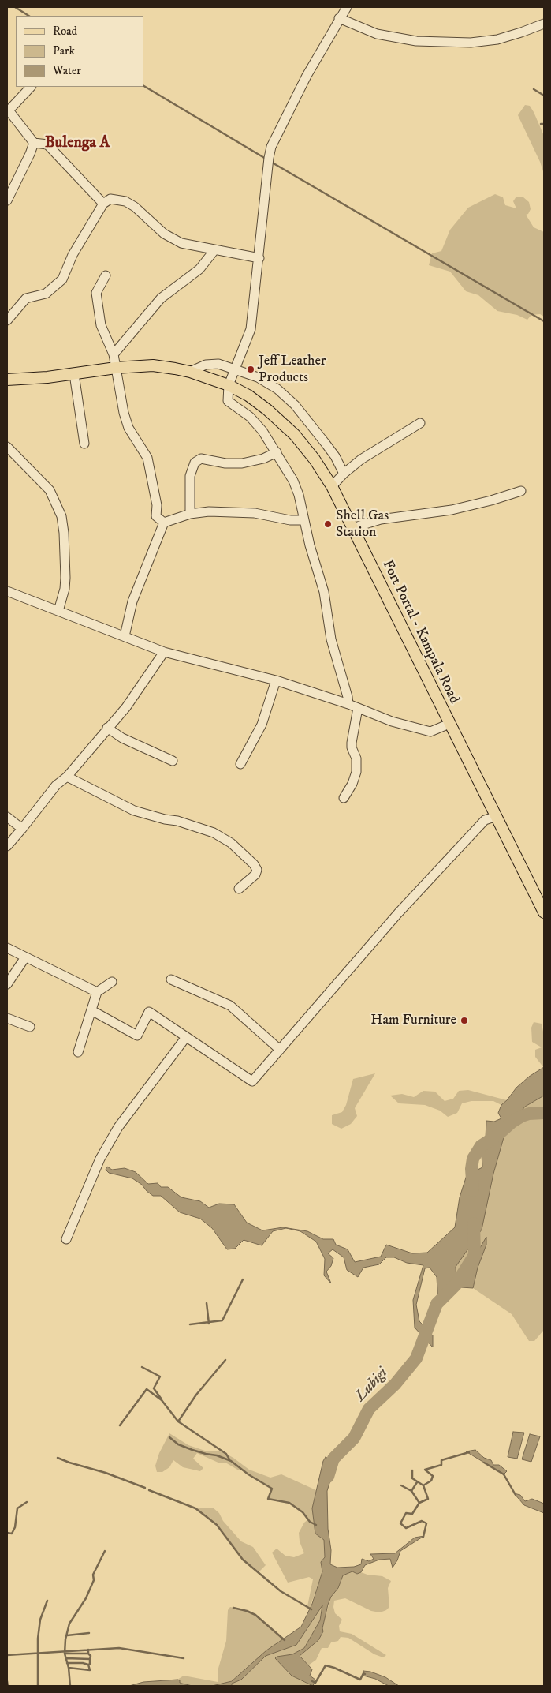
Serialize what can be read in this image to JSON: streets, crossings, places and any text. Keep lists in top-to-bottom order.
{
  "streets": {
    "main road": ["Fort Portal - Kampala Road"]
  },
  "districts": ["Bulenga A"],
  "water": ["Lubigi"],
  "places": ["Jeff Leather Products", "Shell Gas Station", "Ham Furniture"],
  "legend": ["Road", "Park", "Water"]
}
